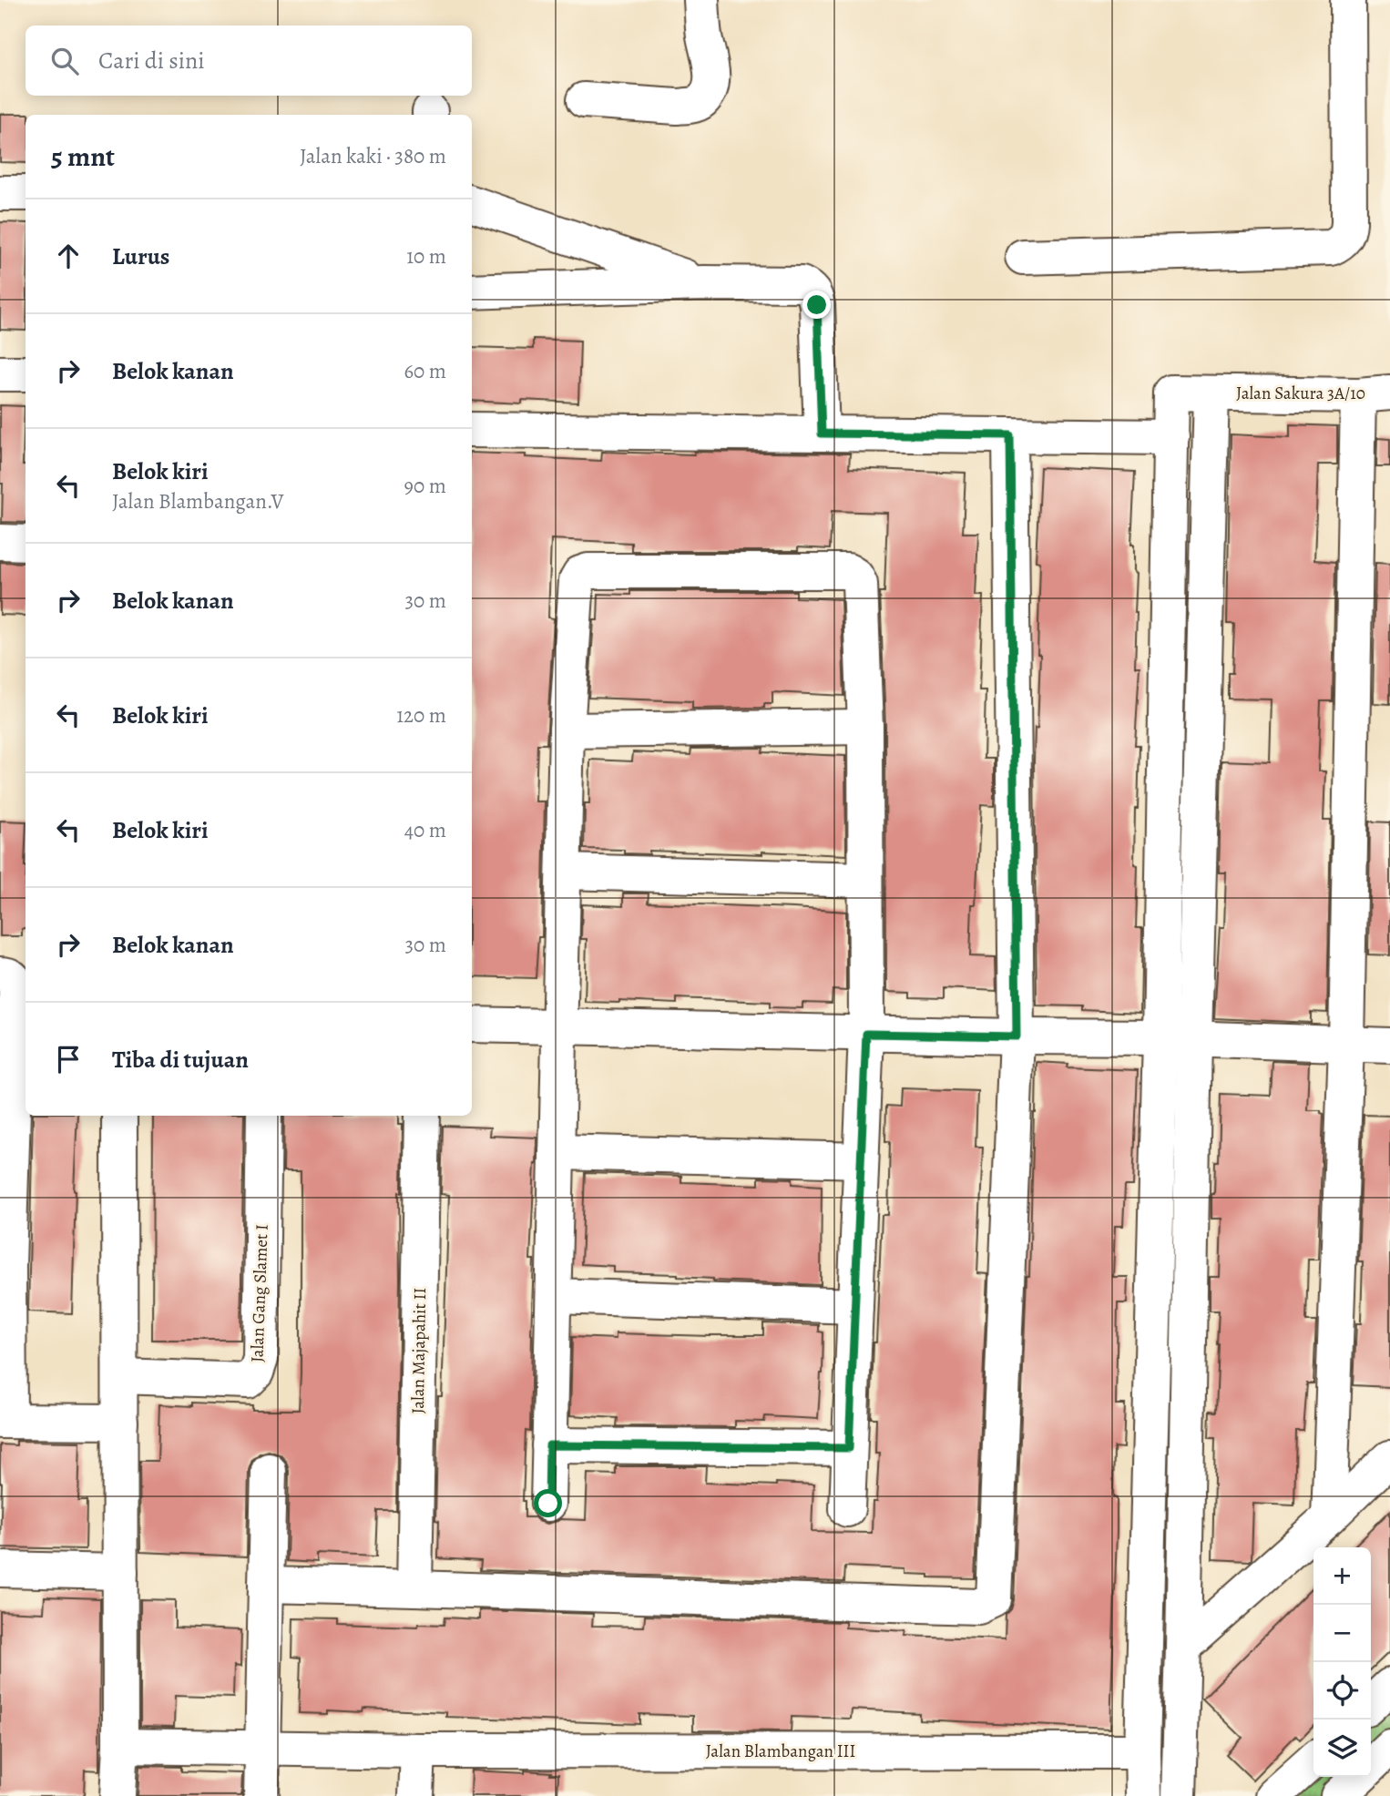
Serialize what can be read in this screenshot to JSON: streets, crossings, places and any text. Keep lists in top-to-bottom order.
{
  "streets": {
    "street": [
      "Jalan Sakura 3A/10",
      "Jalan Gang Slamet I",
      "Jalan Majapahit II",
      "Jalan Blambangan III"
    ]
  },
  "page": {
    "search": "Cari di sini",
    "heading": ["5 mnt", "Jalan kaki · 380 m"],
    "list": [
      ["Lurus", "10 m"],
      ["Belok kanan", "60 m"],
      ["Belok kiri", "Jalan Blambangan.V", "90 m"],
      ["Belok kanan", "30 m"],
      ["Belok kiri", "120 m"],
      ["Belok kiri", "40 m"],
      ["Belok kanan", "30 m"],
      "Tiba di tujuan"
    ],
    "map_buttons": ["+", "−"]
  }
}
